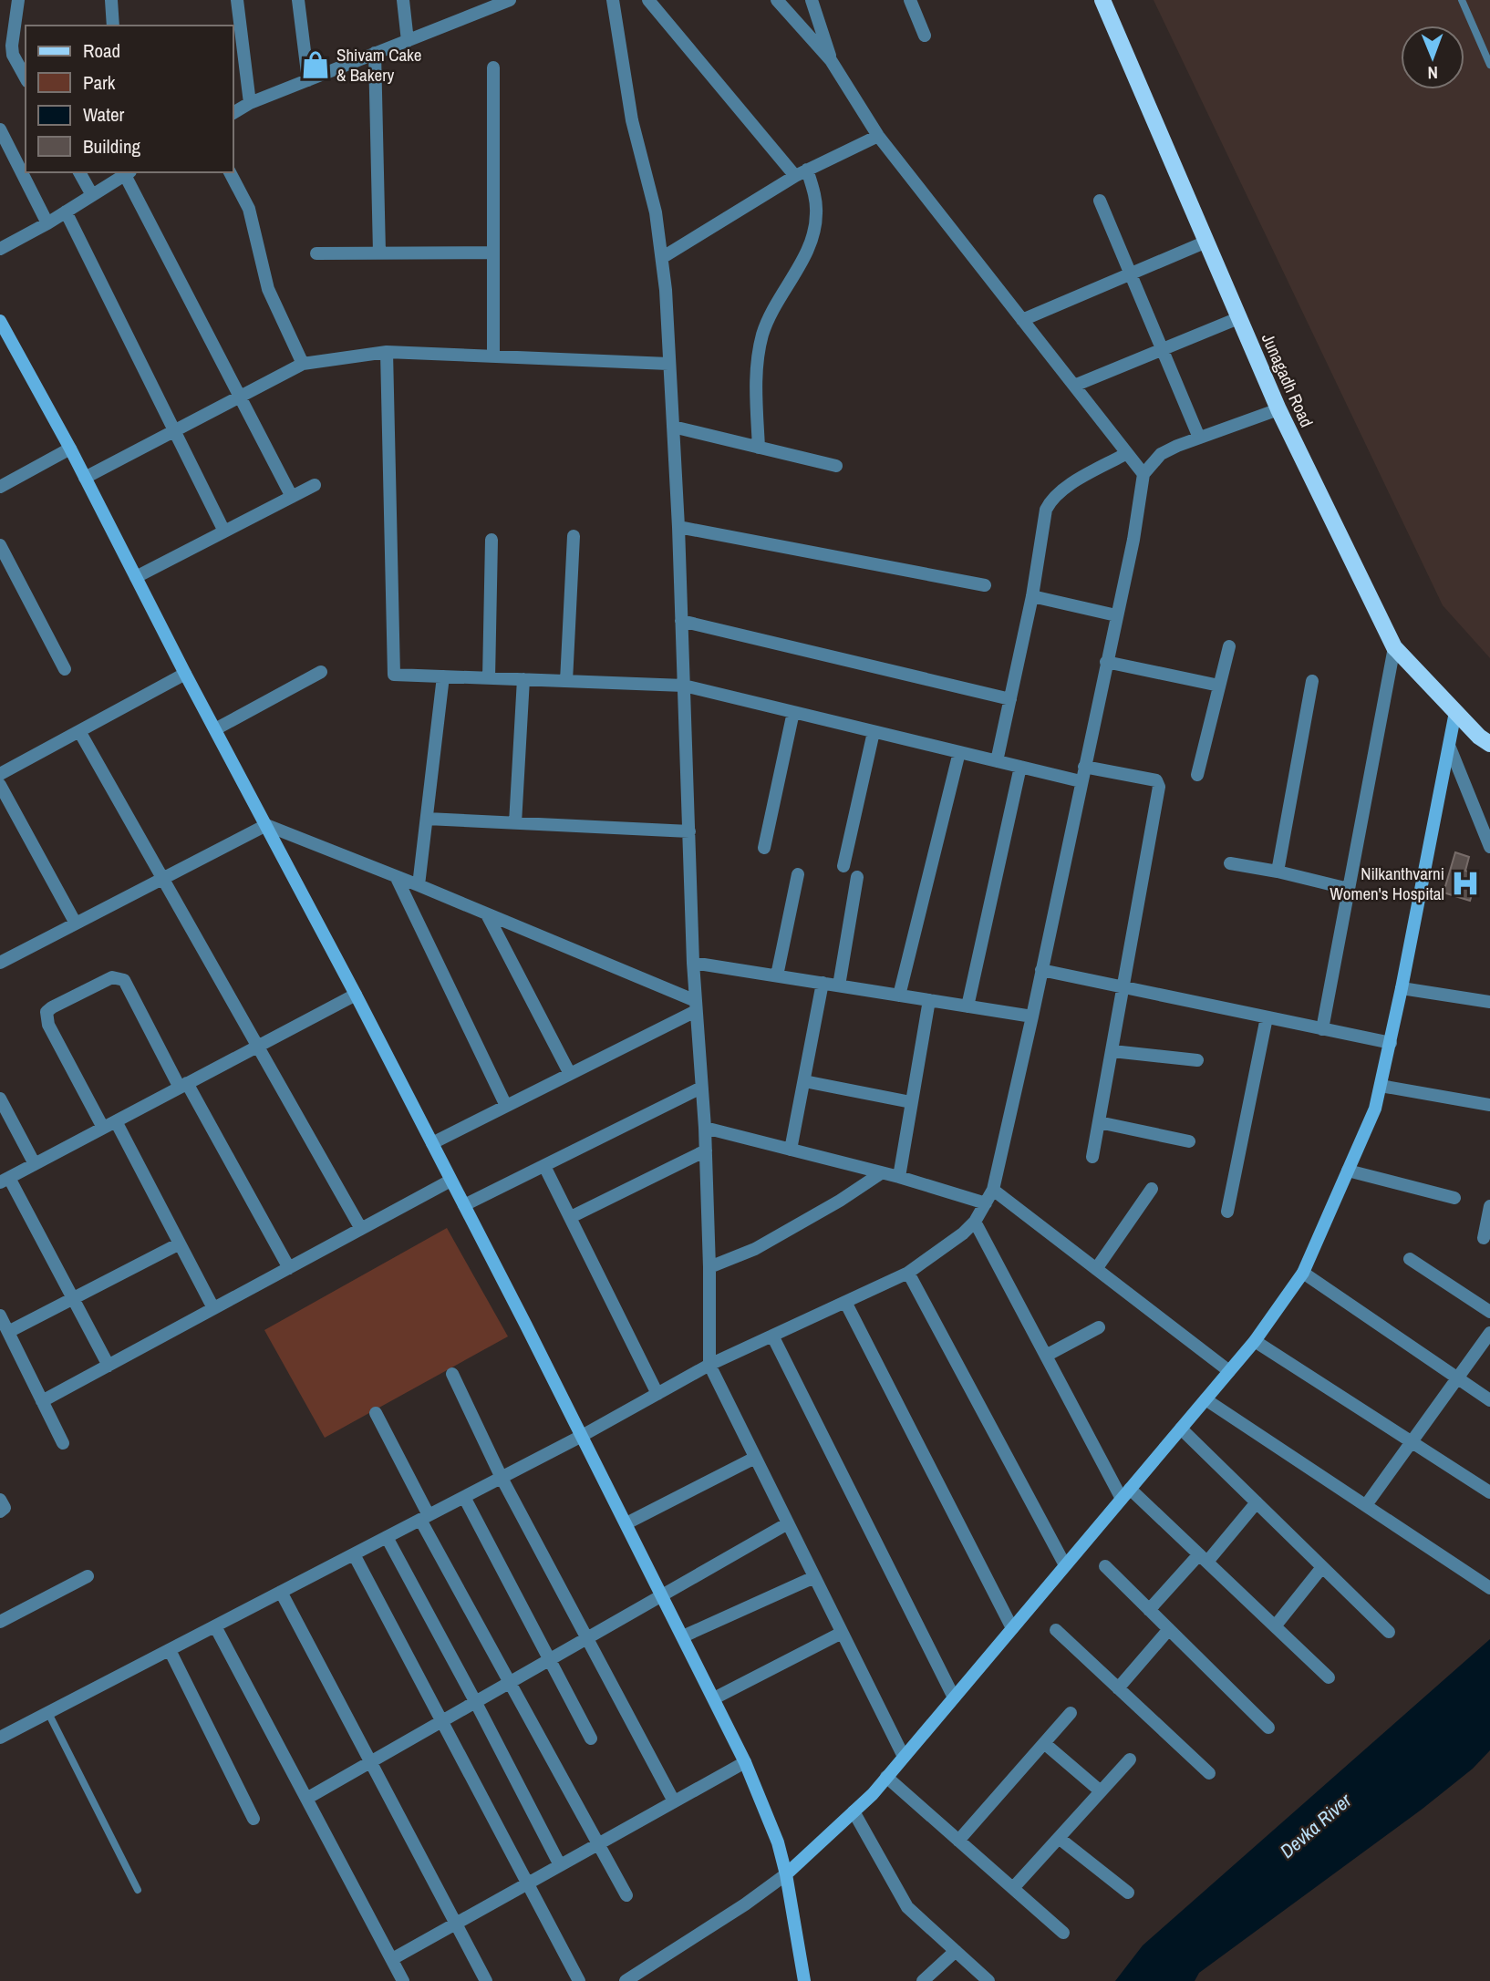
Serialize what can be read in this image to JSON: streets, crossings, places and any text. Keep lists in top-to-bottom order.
{
  "streets": {
    "main road": ["Junagadh Road"]
  },
  "water": ["Devka River"],
  "places": {
    "shop": ["Shivam Cake & Bakery"],
    "hospital": ["Nilkanthvarni Women's Hospital"]
  },
  "legend": [
    "Road",
    "Park",
    "Water",
    "Building"
  ],
  "north": "bottom"
}
